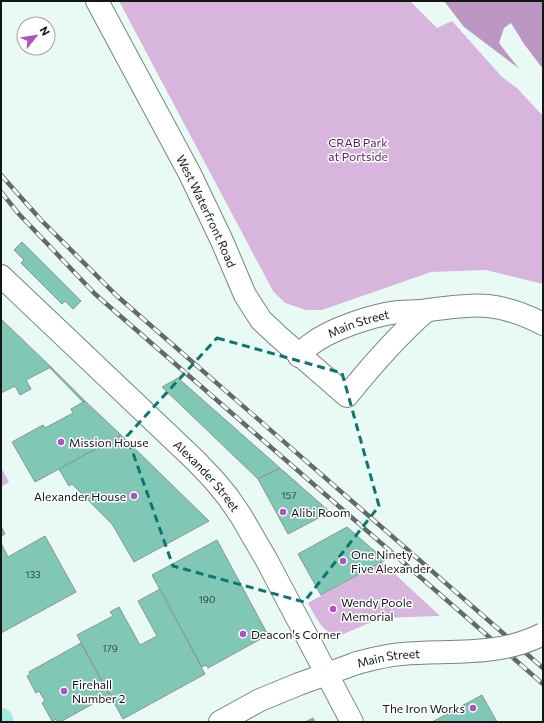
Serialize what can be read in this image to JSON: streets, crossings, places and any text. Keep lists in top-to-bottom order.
{
  "streets": {
    "street": ["West Waterfront Road", "Main Street", "Alexander Street"]
  },
  "crossings": [
    ["West Waterfront Road", "Main Street"],
    ["Main Street", "Alexander Street"]
  ],
  "parks": ["CRAB Park at Portside"],
  "places": [
    "Mission House",
    "Alexander House",
    "Alibi Room",
    "One Ninety Five Alexander",
    "Wendy Poole Memorial",
    "Deacon's Corner",
    "Firehall Number 2",
    "The Iron Works"
  ],
  "house_numbers": [
    "157",
    "133",
    "190",
    "179"
  ],
  "north": "top right"
}
